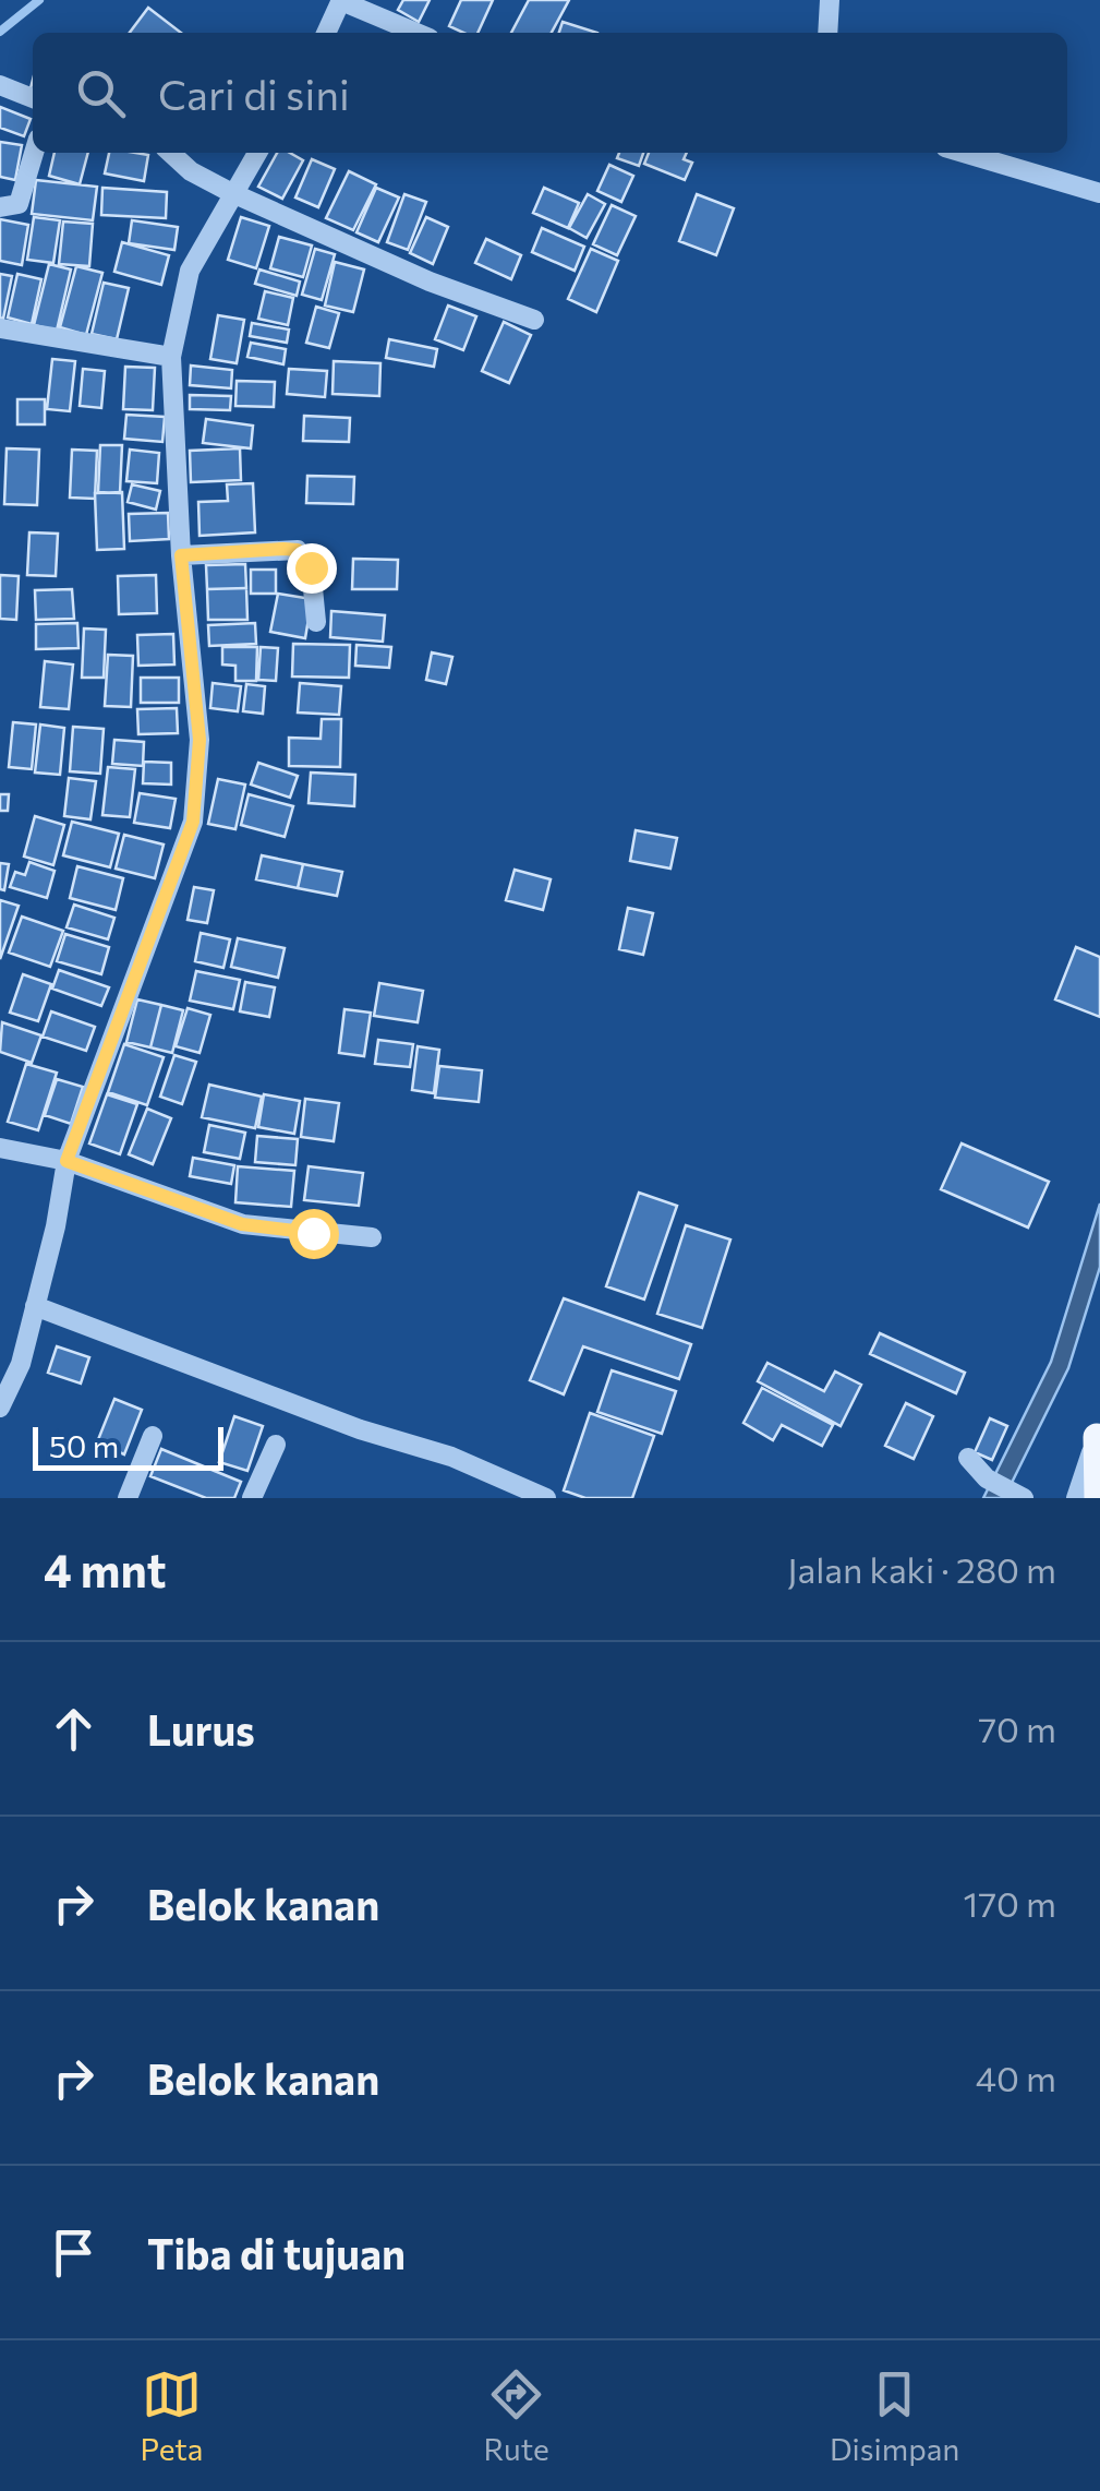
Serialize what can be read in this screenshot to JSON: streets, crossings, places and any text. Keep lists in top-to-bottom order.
{
  "scale_bar": "50 m",
  "page": {
    "search": "Cari di sini",
    "scale": "50 m",
    "heading": ["4 mnt", "Jalan kaki · 280 m"],
    "list": [
      ["Lurus", "70 m"],
      ["Belok kanan", "170 m"],
      ["Belok kanan", "40 m"],
      "Tiba di tujuan"
    ],
    "nav": ["Peta", "Rute", "Disimpan"]
  }
}
